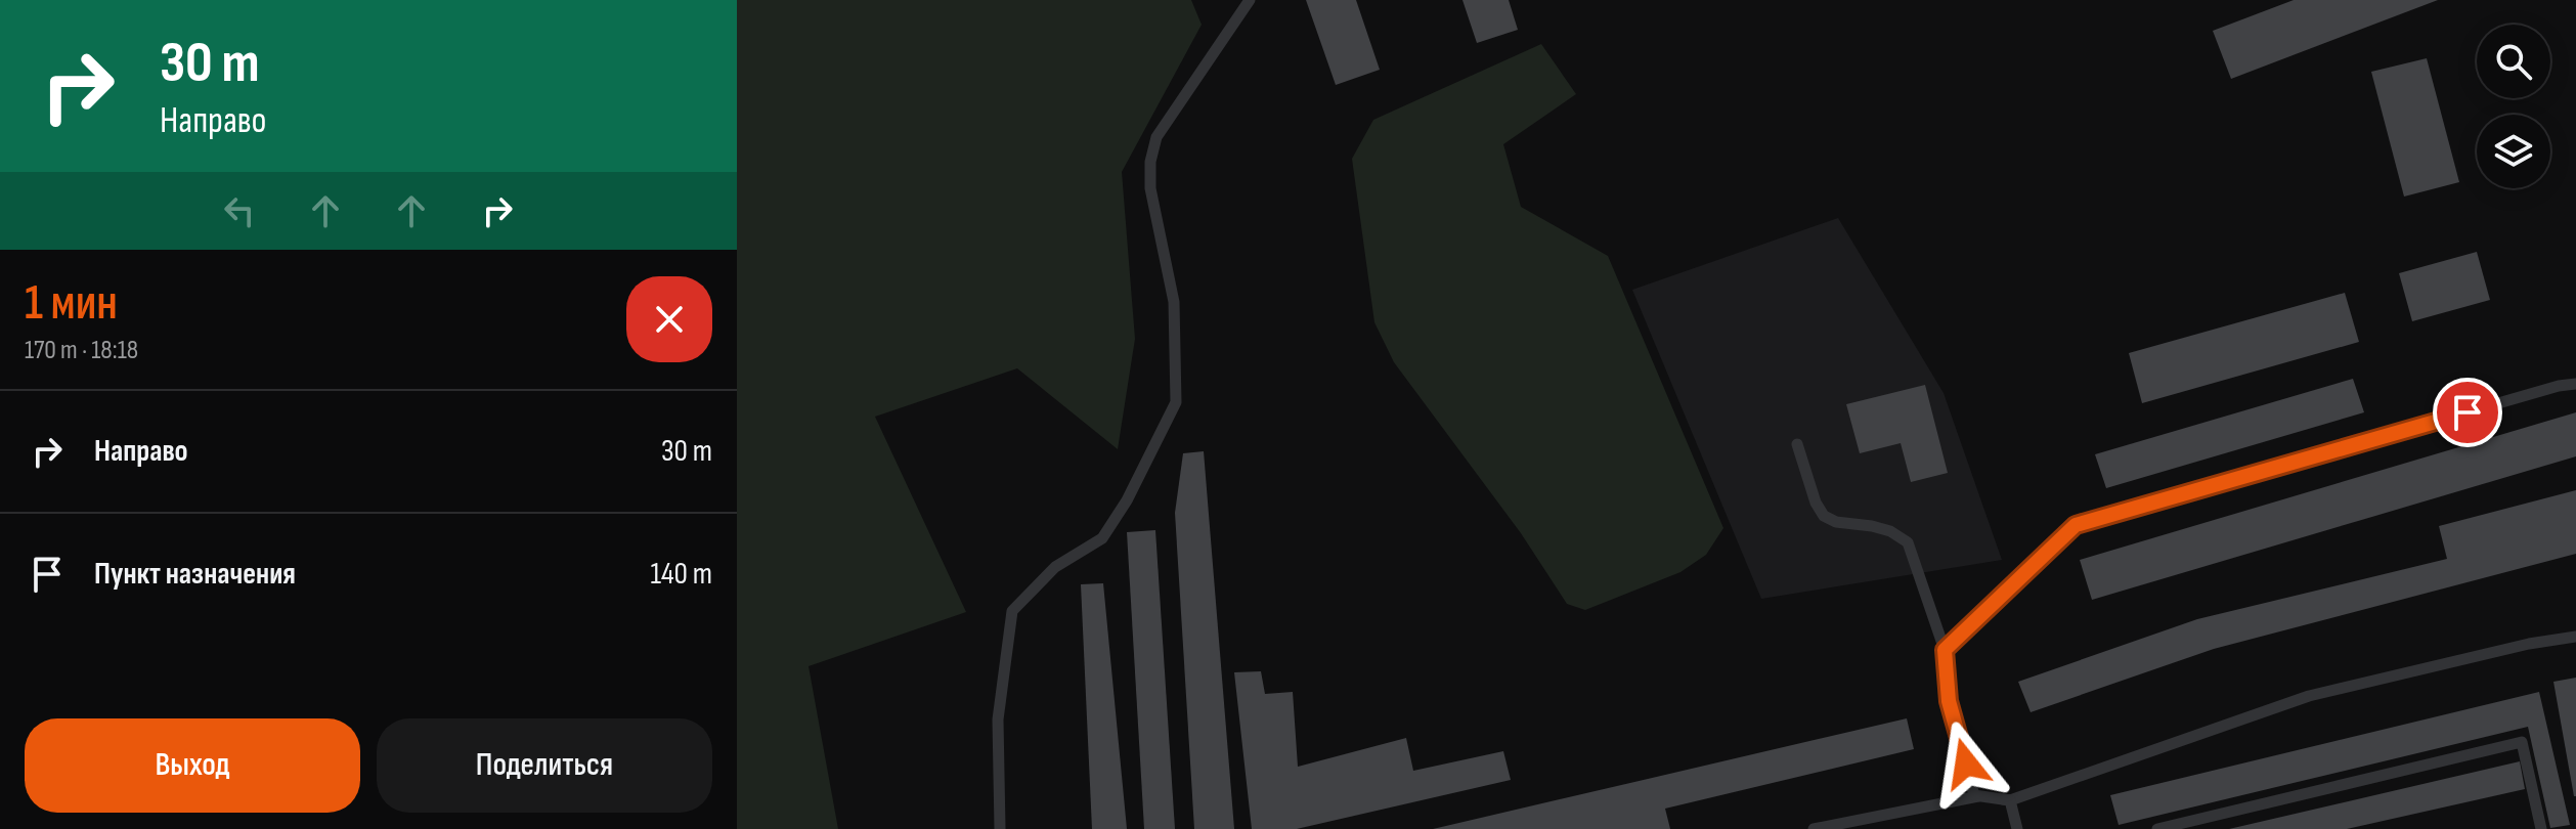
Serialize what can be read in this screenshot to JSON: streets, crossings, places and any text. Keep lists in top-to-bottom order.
{
  "page": {
    "turn": ["30 m", "Направо"],
    "heading": ["1 мин", "170 m · 18:18"],
    "list": [
      {
        "name": "Направо",
        "value": "30 m"
      },
      {
        "name": "Пункт назначения",
        "value": "140 m"
      }
    ],
    "buttons": ["Выход", "Поделиться"]
  }
}
